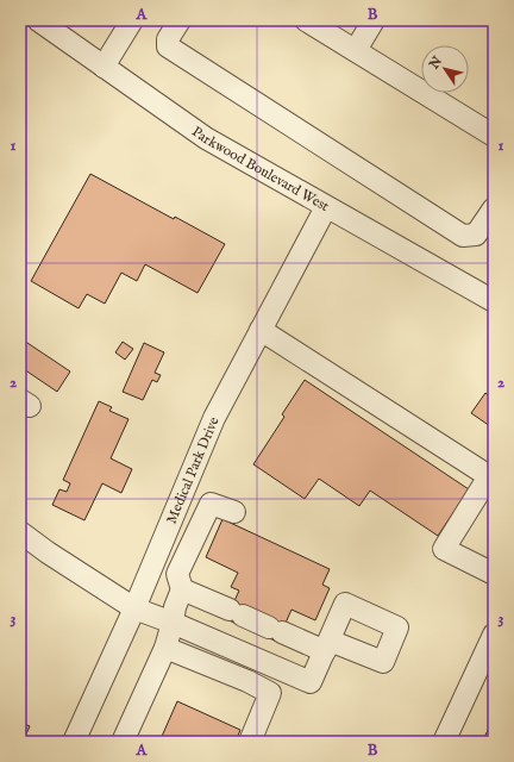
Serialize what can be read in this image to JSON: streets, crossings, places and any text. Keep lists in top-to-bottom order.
{
  "streets": {
    "street": ["Parkwood Boulevard West", "Medical Park Drive"]
  },
  "crossings": [
    ["Parkwood Boulevard West", "Medical Park Drive"]
  ],
  "north": "top left",
  "grid": {
    "columns": ["A", "B"],
    "rows": ["1", "2", "3"]
  }
}
